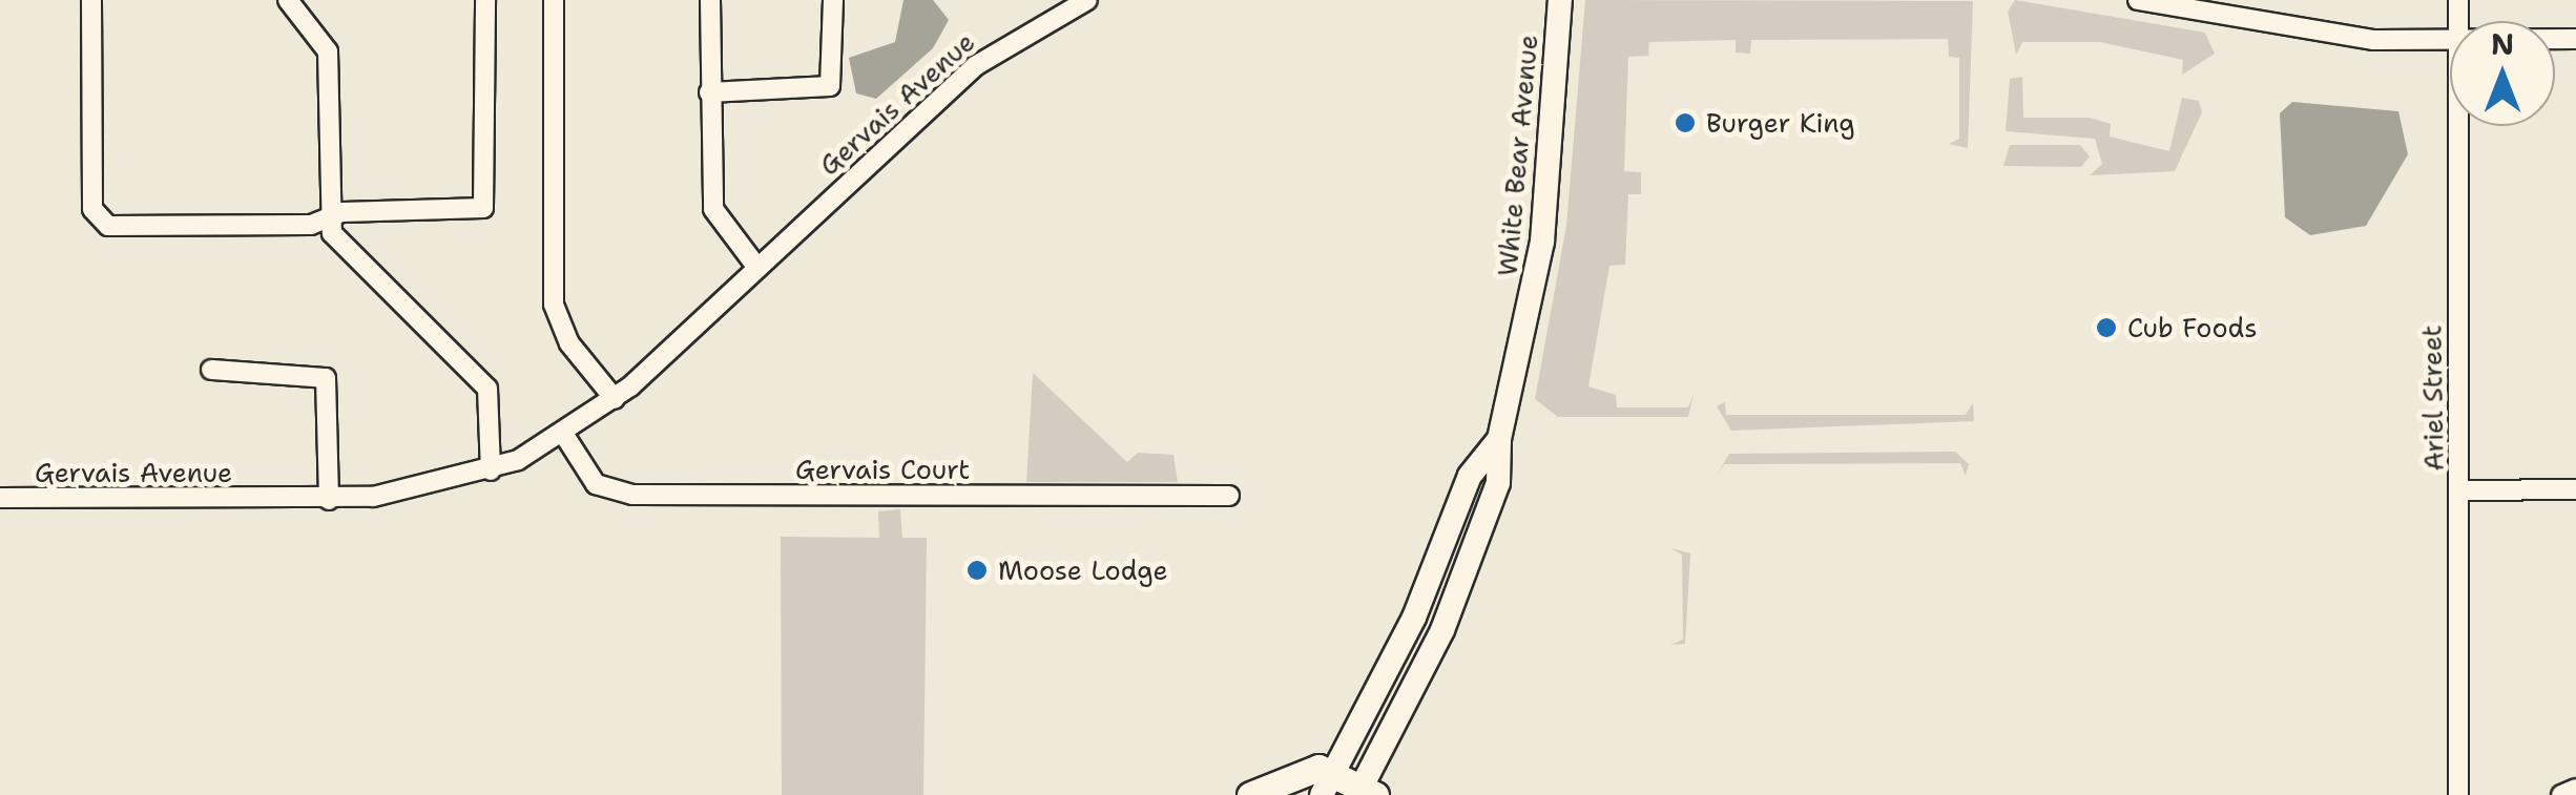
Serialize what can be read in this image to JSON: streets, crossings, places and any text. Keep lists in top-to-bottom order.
{
  "streets": {
    "main road": ["White Bear Avenue"],
    "street": ["Gervais Avenue", "Ariel Street", "Gervais Court"]
  },
  "crossings": [
    ["Gervais Avenue", "Gervais Court"]
  ],
  "places": ["Burger King", "Cub Foods", "Moose Lodge"],
  "north": "top"
}
